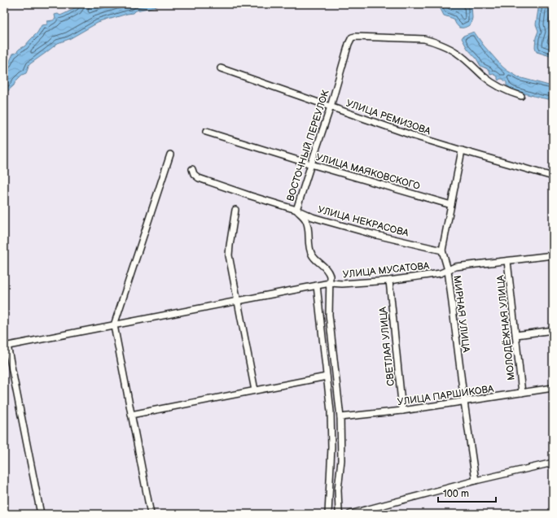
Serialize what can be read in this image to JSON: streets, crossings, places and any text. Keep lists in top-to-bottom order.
{
  "streets": {
    "street": [
      "УЛИЦА РЕМИЗОВА",
      "ВОСТОЧНЫЙ ПЕРЕУЛОК",
      "УЛИЦА МАЯКОВСКОГО",
      "УЛИЦА НЕКРАСОВА",
      "УЛИЦА МУСАТОВА",
      "МИРНАЯ УЛИЦА",
      "МОЛОДЁЖНАЯ УЛИЦА",
      "СВЕТЛАЯ УЛИЦА",
      "УЛИЦА ПАРШИКОВА"
    ]
  },
  "crossings": [
    ["УЛИЦА РЕМИЗОВА", "ВОСТОЧНЫЙ ПЕРЕУЛОК"],
    ["УЛИЦА РЕМИЗОВА", "МИРНАЯ УЛИЦА"],
    ["ВОСТОЧНЫЙ ПЕРЕУЛОК", "УЛИЦА МАЯКОВСКОГО"],
    ["ВОСТОЧНЫЙ ПЕРЕУЛОК", "УЛИЦА НЕКРАСОВА"],
    ["ВОСТОЧНЫЙ ПЕРЕУЛОК", "УЛИЦА МУСАТОВА"],
    ["ВОСТОЧНЫЙ ПЕРЕУЛОК", "УЛИЦА ПАРШИКОВА"],
    ["УЛИЦА МАЯКОВСКОГО", "МИРНАЯ УЛИЦА"],
    ["УЛИЦА НЕКРАСОВА", "МИРНАЯ УЛИЦА"],
    ["УЛИЦА МУСАТОВА", "МИРНАЯ УЛИЦА"],
    ["УЛИЦА МУСАТОВА", "МОЛОДЁЖНАЯ УЛИЦА"],
    ["УЛИЦА МУСАТОВА", "СВЕТЛАЯ УЛИЦА"],
    ["МИРНАЯ УЛИЦА", "УЛИЦА ПАРШИКОВА"],
    ["МОЛОДЁЖНАЯ УЛИЦА", "УЛИЦА ПАРШИКОВА"],
    ["СВЕТЛАЯ УЛИЦА", "УЛИЦА ПАРШИКОВА"]
  ],
  "scale_bar": "100 m"
}
